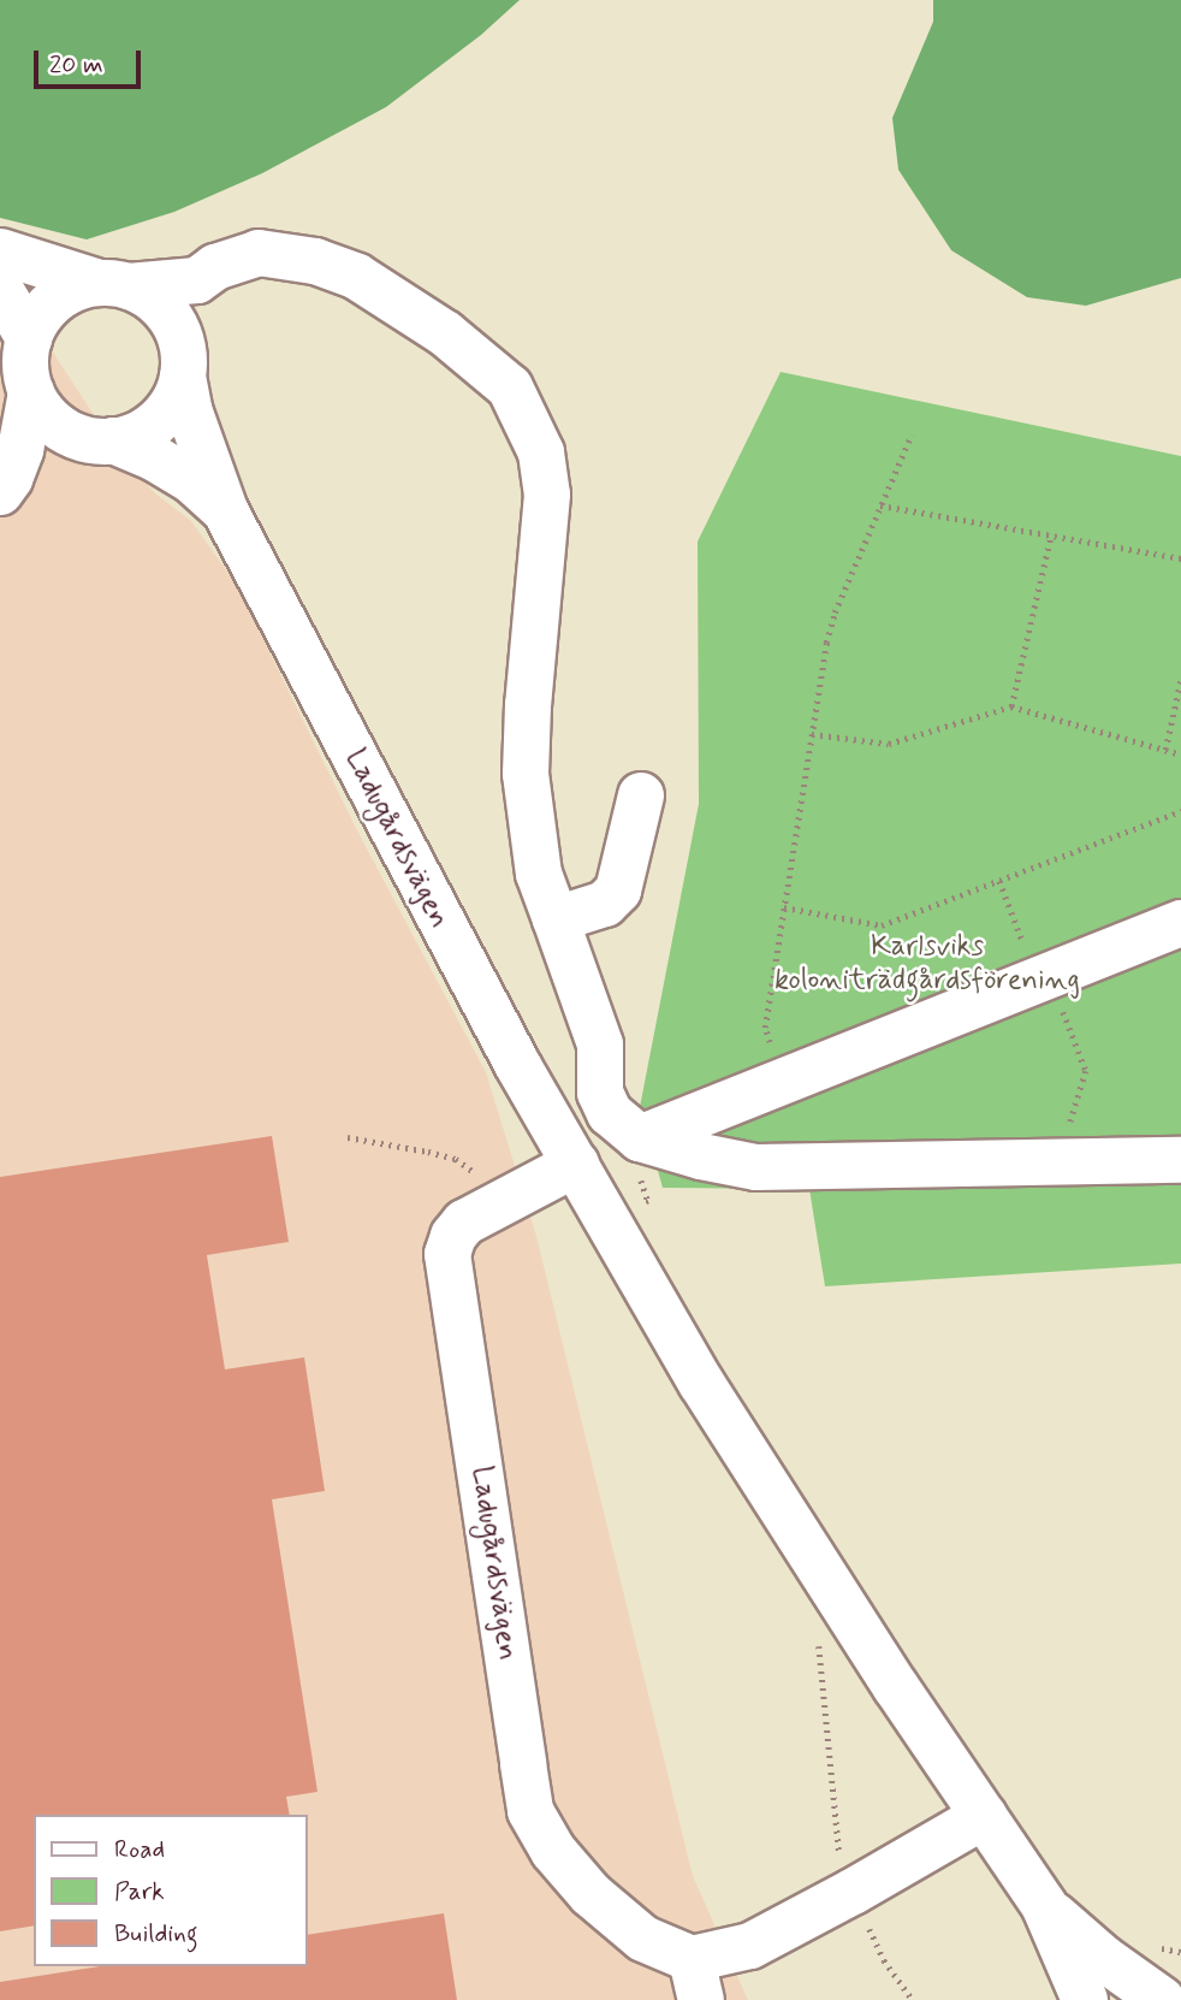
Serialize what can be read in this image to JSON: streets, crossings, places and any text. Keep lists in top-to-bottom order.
{
  "streets": {
    "street": ["Ladugårdsvägen"]
  },
  "parks": ["Karlsviks koloniträdgårdsförening"],
  "legend": ["Road", "Park", "Building"],
  "scale_bar": "20 m"
}
